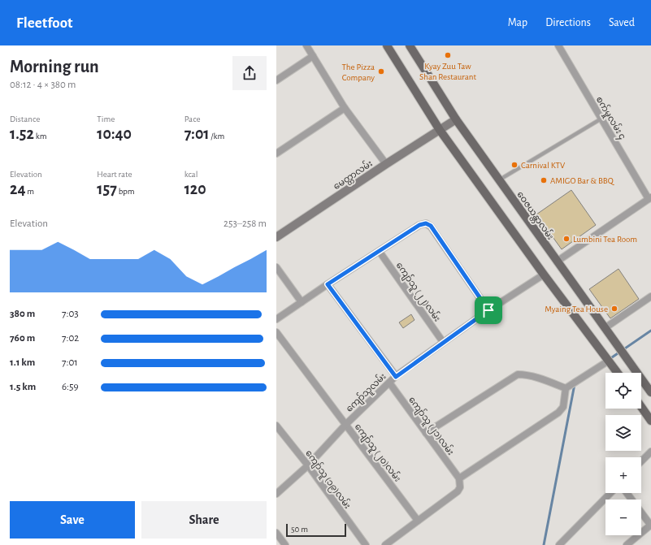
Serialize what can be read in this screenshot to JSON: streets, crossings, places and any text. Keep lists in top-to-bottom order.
{
  "streets": {
    "main road": ["မေတ္တာလမ်း", "ဝေဇယန္တာလမ်း"],
    "street": [
      "စက်မှုလမ်း ၄",
      "ကျော်သူ (၂၂)လမ်း",
      "ကျော်သူလမ်း",
      "ကျော်သူ (၂၁)လမ်း",
      "ကျော်သူ (၂၀)လမ်း",
      "ကျော်သူ (၁၉)လမ်း"
    ]
  },
  "crossings": [
    ["မေတ္တာလမ်း", "ဝေဇယန္တာလမ်း"],
    ["ကျော်သူ (၂၂)လမ်း", "ကျော်သူလမ်း"],
    ["ကျော်သူလမ်း", "ကျော်သူ (၂၁)လမ်း"],
    ["ကျော်သူလမ်း", "ကျော်သူ (၂၀)လမ်း"],
    ["ကျော်သူလမ်း", "ကျော်သူ (၁၉)လမ်း"]
  ],
  "places": [
    "Kyay Zuu Taw Shan Restaurant",
    "The Pizza Company",
    "Carnival KTV",
    "AMIGO Bar & BBQ",
    "Lumbini Tea Room",
    "Myaing Tea House"
  ],
  "scale_bar": "50 m",
  "page": {
    "header": "Fleetfoot",
    "nav": ["Map", "Directions", "Saved"],
    "heading": ["Morning run", "08:12 · 4 × 380 m"],
    "stats": [
      ["Distance", "1.52 km"],
      ["Time", "10:40"],
      ["Pace", "7:01 /km"],
      ["Elevation", "24 m"],
      ["Heart rate", "157 bpm"],
      ["kcal", "120"]
    ],
    "chart": ["Elevation", "253–258 m"],
    "list": [
      {
        "name": "380 m",
        "note": "7:03"
      },
      {
        "name": "760 m",
        "note": "7:02"
      },
      {
        "name": "1.1 km",
        "note": "7:01"
      },
      {
        "name": "1.5 km",
        "note": "6:59"
      }
    ],
    "map_buttons": ["+", "−"],
    "buttons": ["Save", "Share"],
    "scale": "50 m"
  }
}
